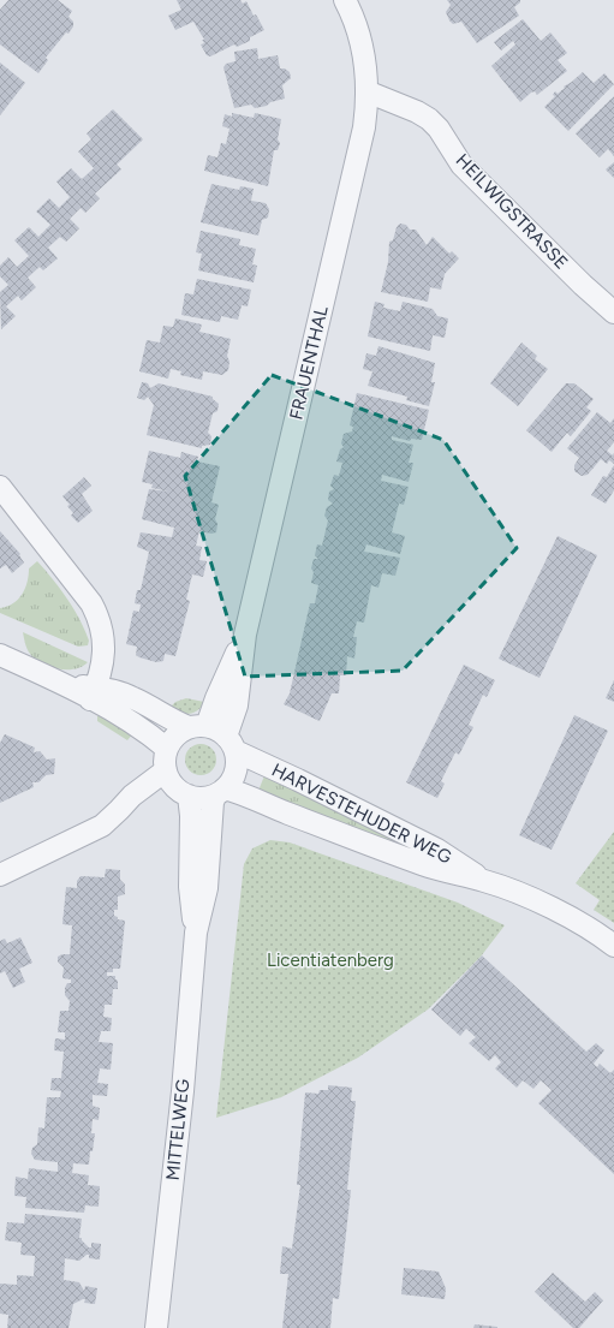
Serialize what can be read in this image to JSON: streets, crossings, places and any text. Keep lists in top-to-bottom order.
{
  "streets": {
    "street": [
      "HEILWIGSTRASSE",
      "FRAUENTHAL",
      "HARVESTEHUDER WEG",
      "MITTELWEG"
    ]
  },
  "crossings": [
    ["HEILWIGSTRASSE", "FRAUENTHAL"],
    ["FRAUENTHAL", "HARVESTEHUDER WEG"],
    ["FRAUENTHAL", "MITTELWEG"],
    ["HARVESTEHUDER WEG", "MITTELWEG"]
  ],
  "parks": ["Licentiatenberg"]
}
